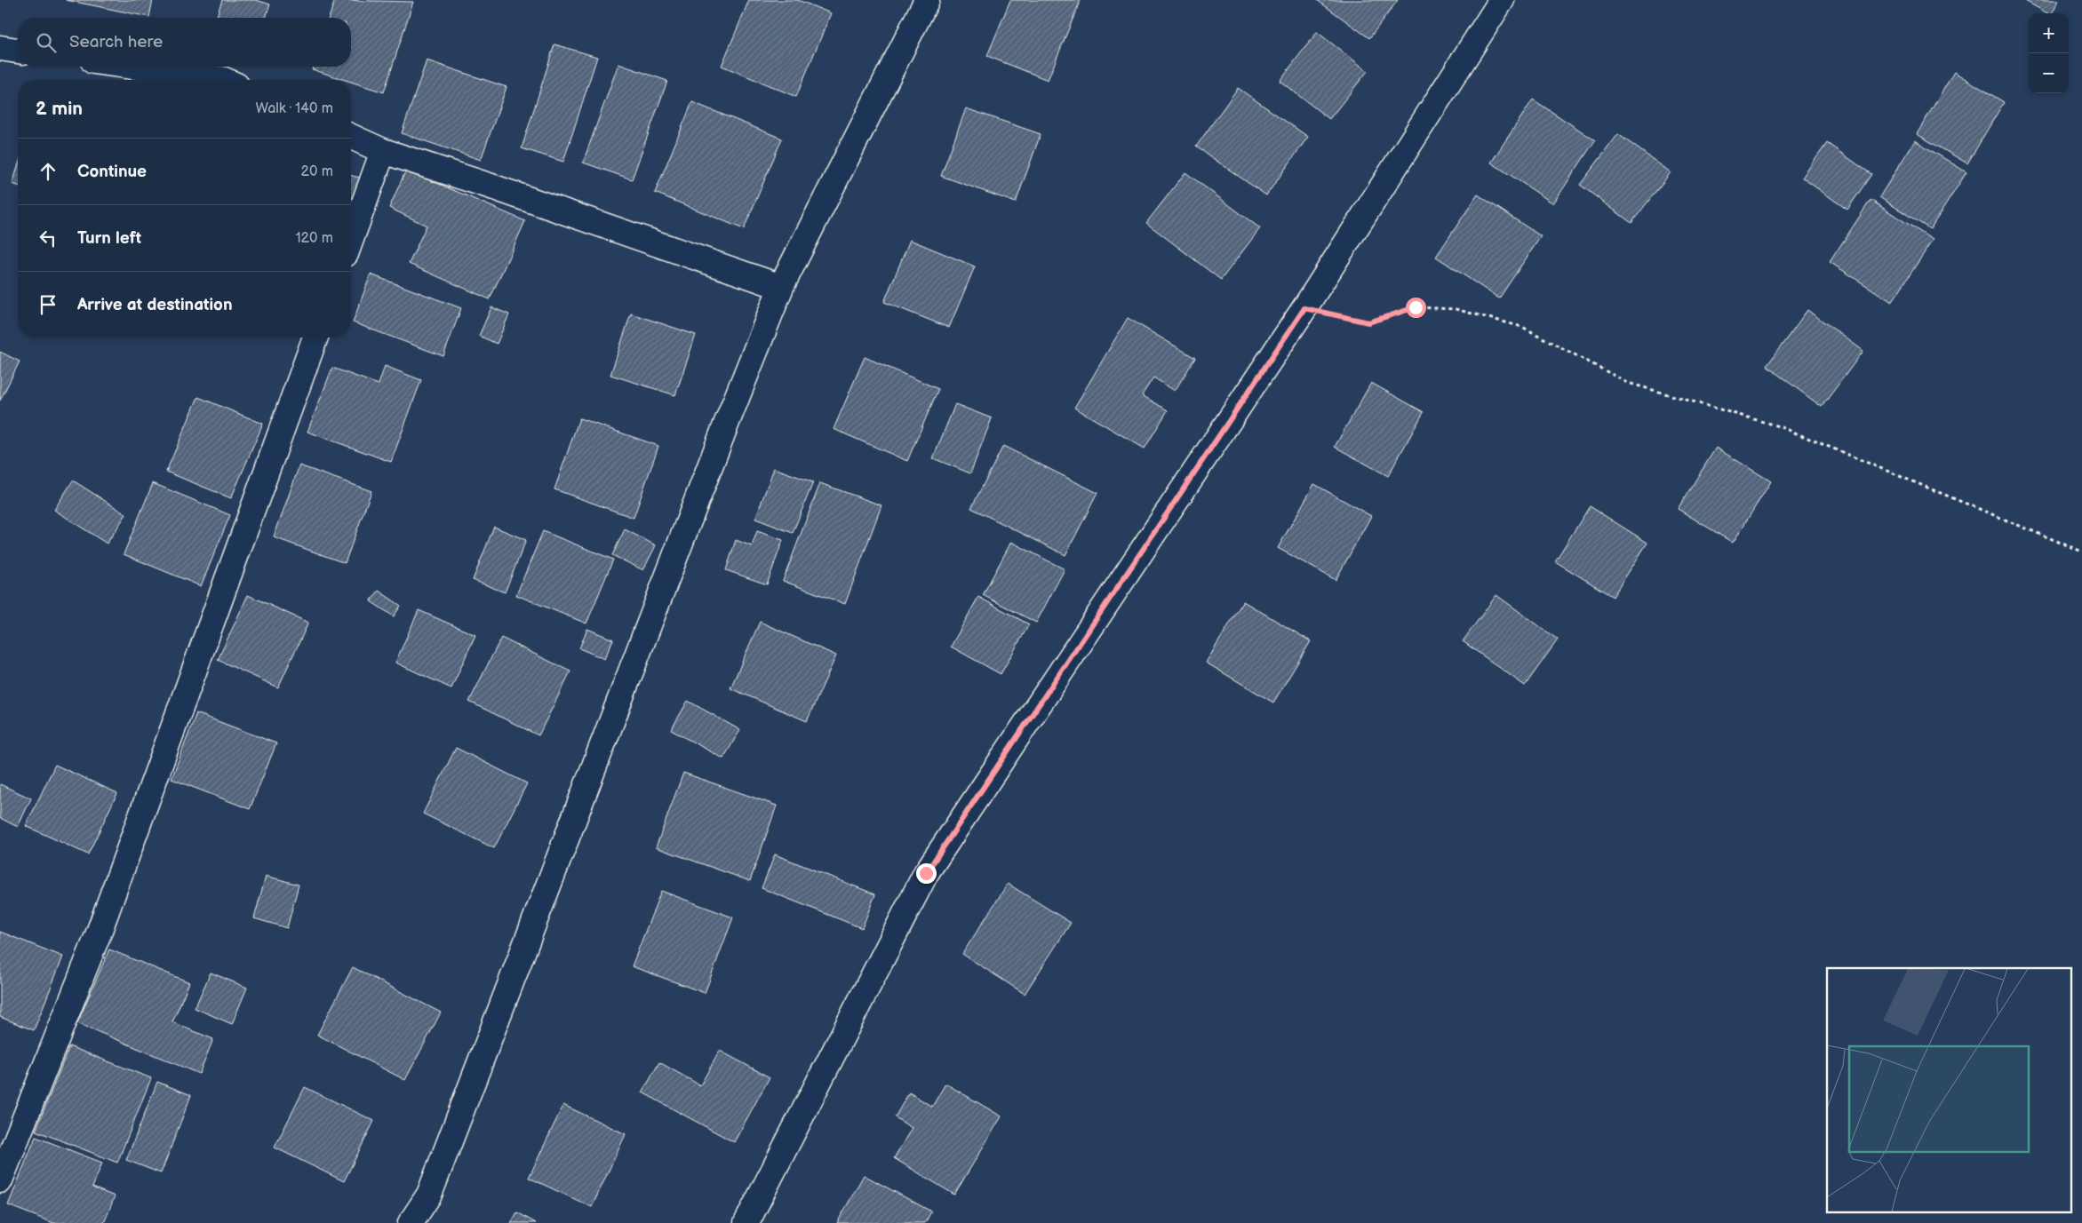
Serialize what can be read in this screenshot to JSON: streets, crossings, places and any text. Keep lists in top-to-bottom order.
{
  "page": {
    "map_buttons": ["+", "−"],
    "search": "Search here",
    "heading": ["2 min", "Walk · 140 m"],
    "list": [
      ["Continue", "20 m"],
      ["Turn left", "120 m"],
      "Arrive at destination"
    ]
  }
}
